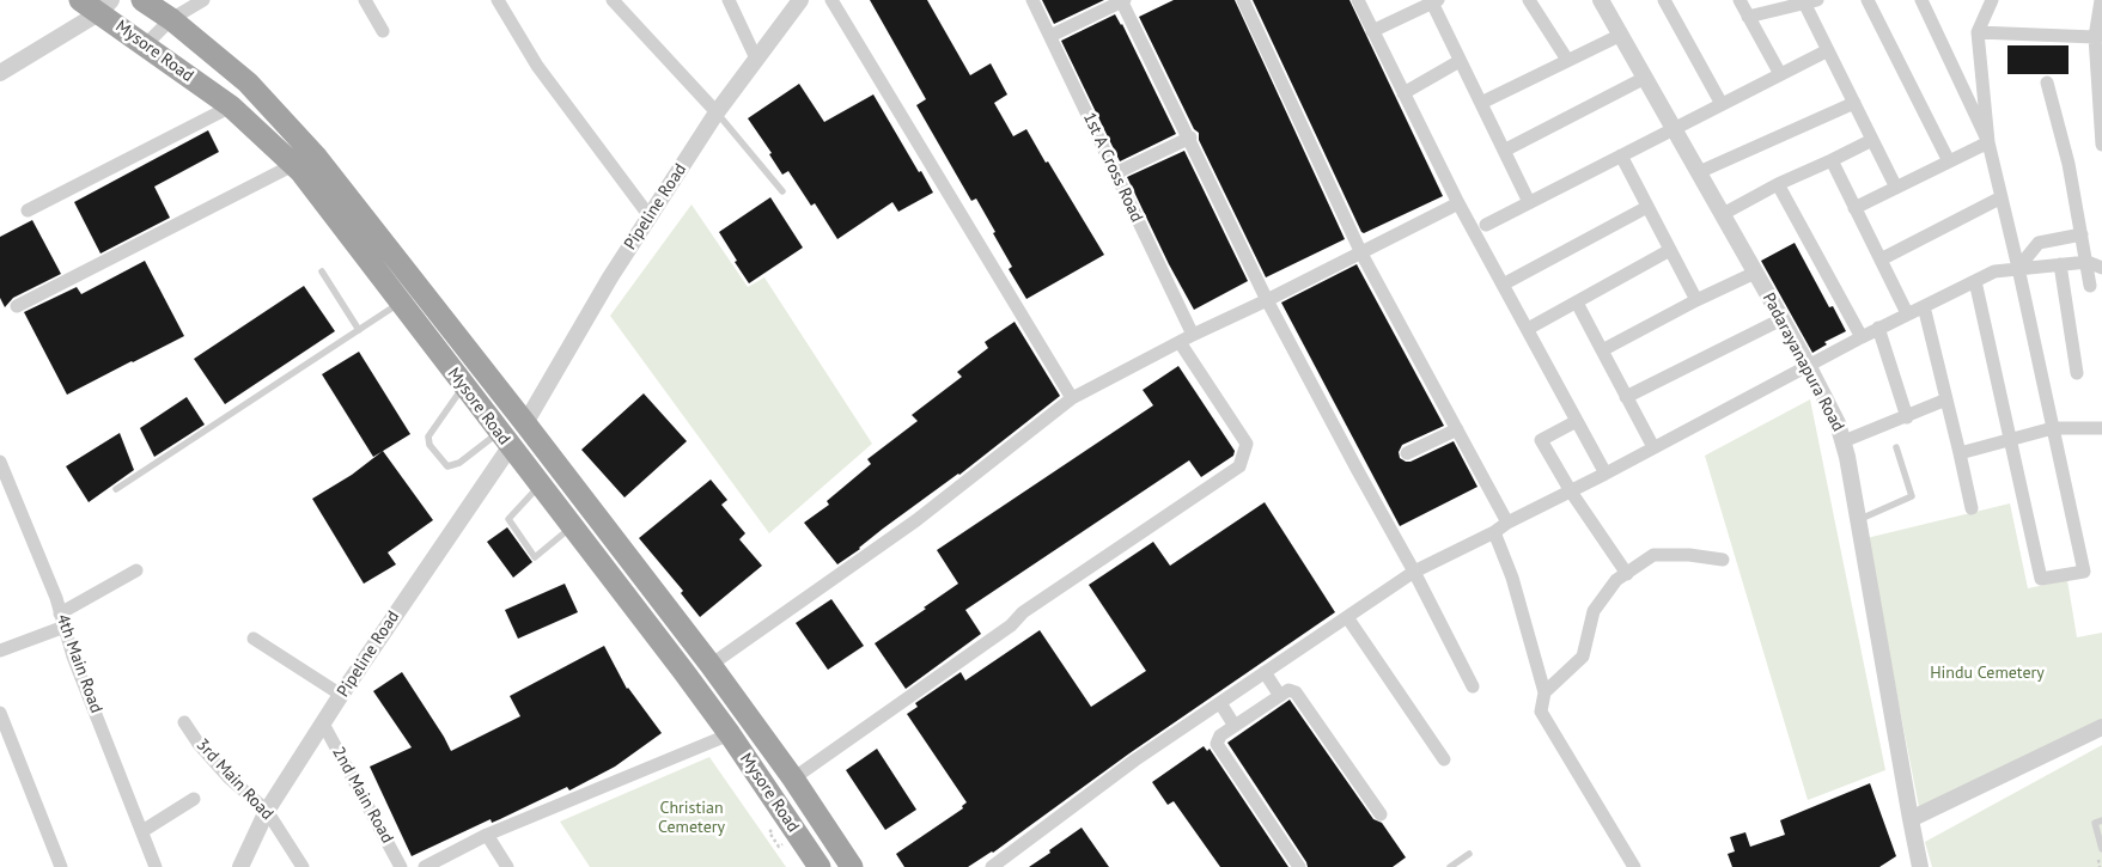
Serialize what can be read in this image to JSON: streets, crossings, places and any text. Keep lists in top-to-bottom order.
{
  "streets": {
    "highway": ["Mysore Road"],
    "street": [
      "1st A Cross Road",
      "Pipeline Road",
      "Padarayanapura Road",
      "4th Main Road",
      "3rd Main Road",
      "2nd Main Road"
    ]
  },
  "crossings": [
    ["Mysore Road", "Pipeline Road"],
    ["Pipeline Road", "3rd Main Road"],
    ["Pipeline Road", "2nd Main Road"]
  ],
  "parks": ["Hindu Cemetery", "Christian Cemetery"]
}
